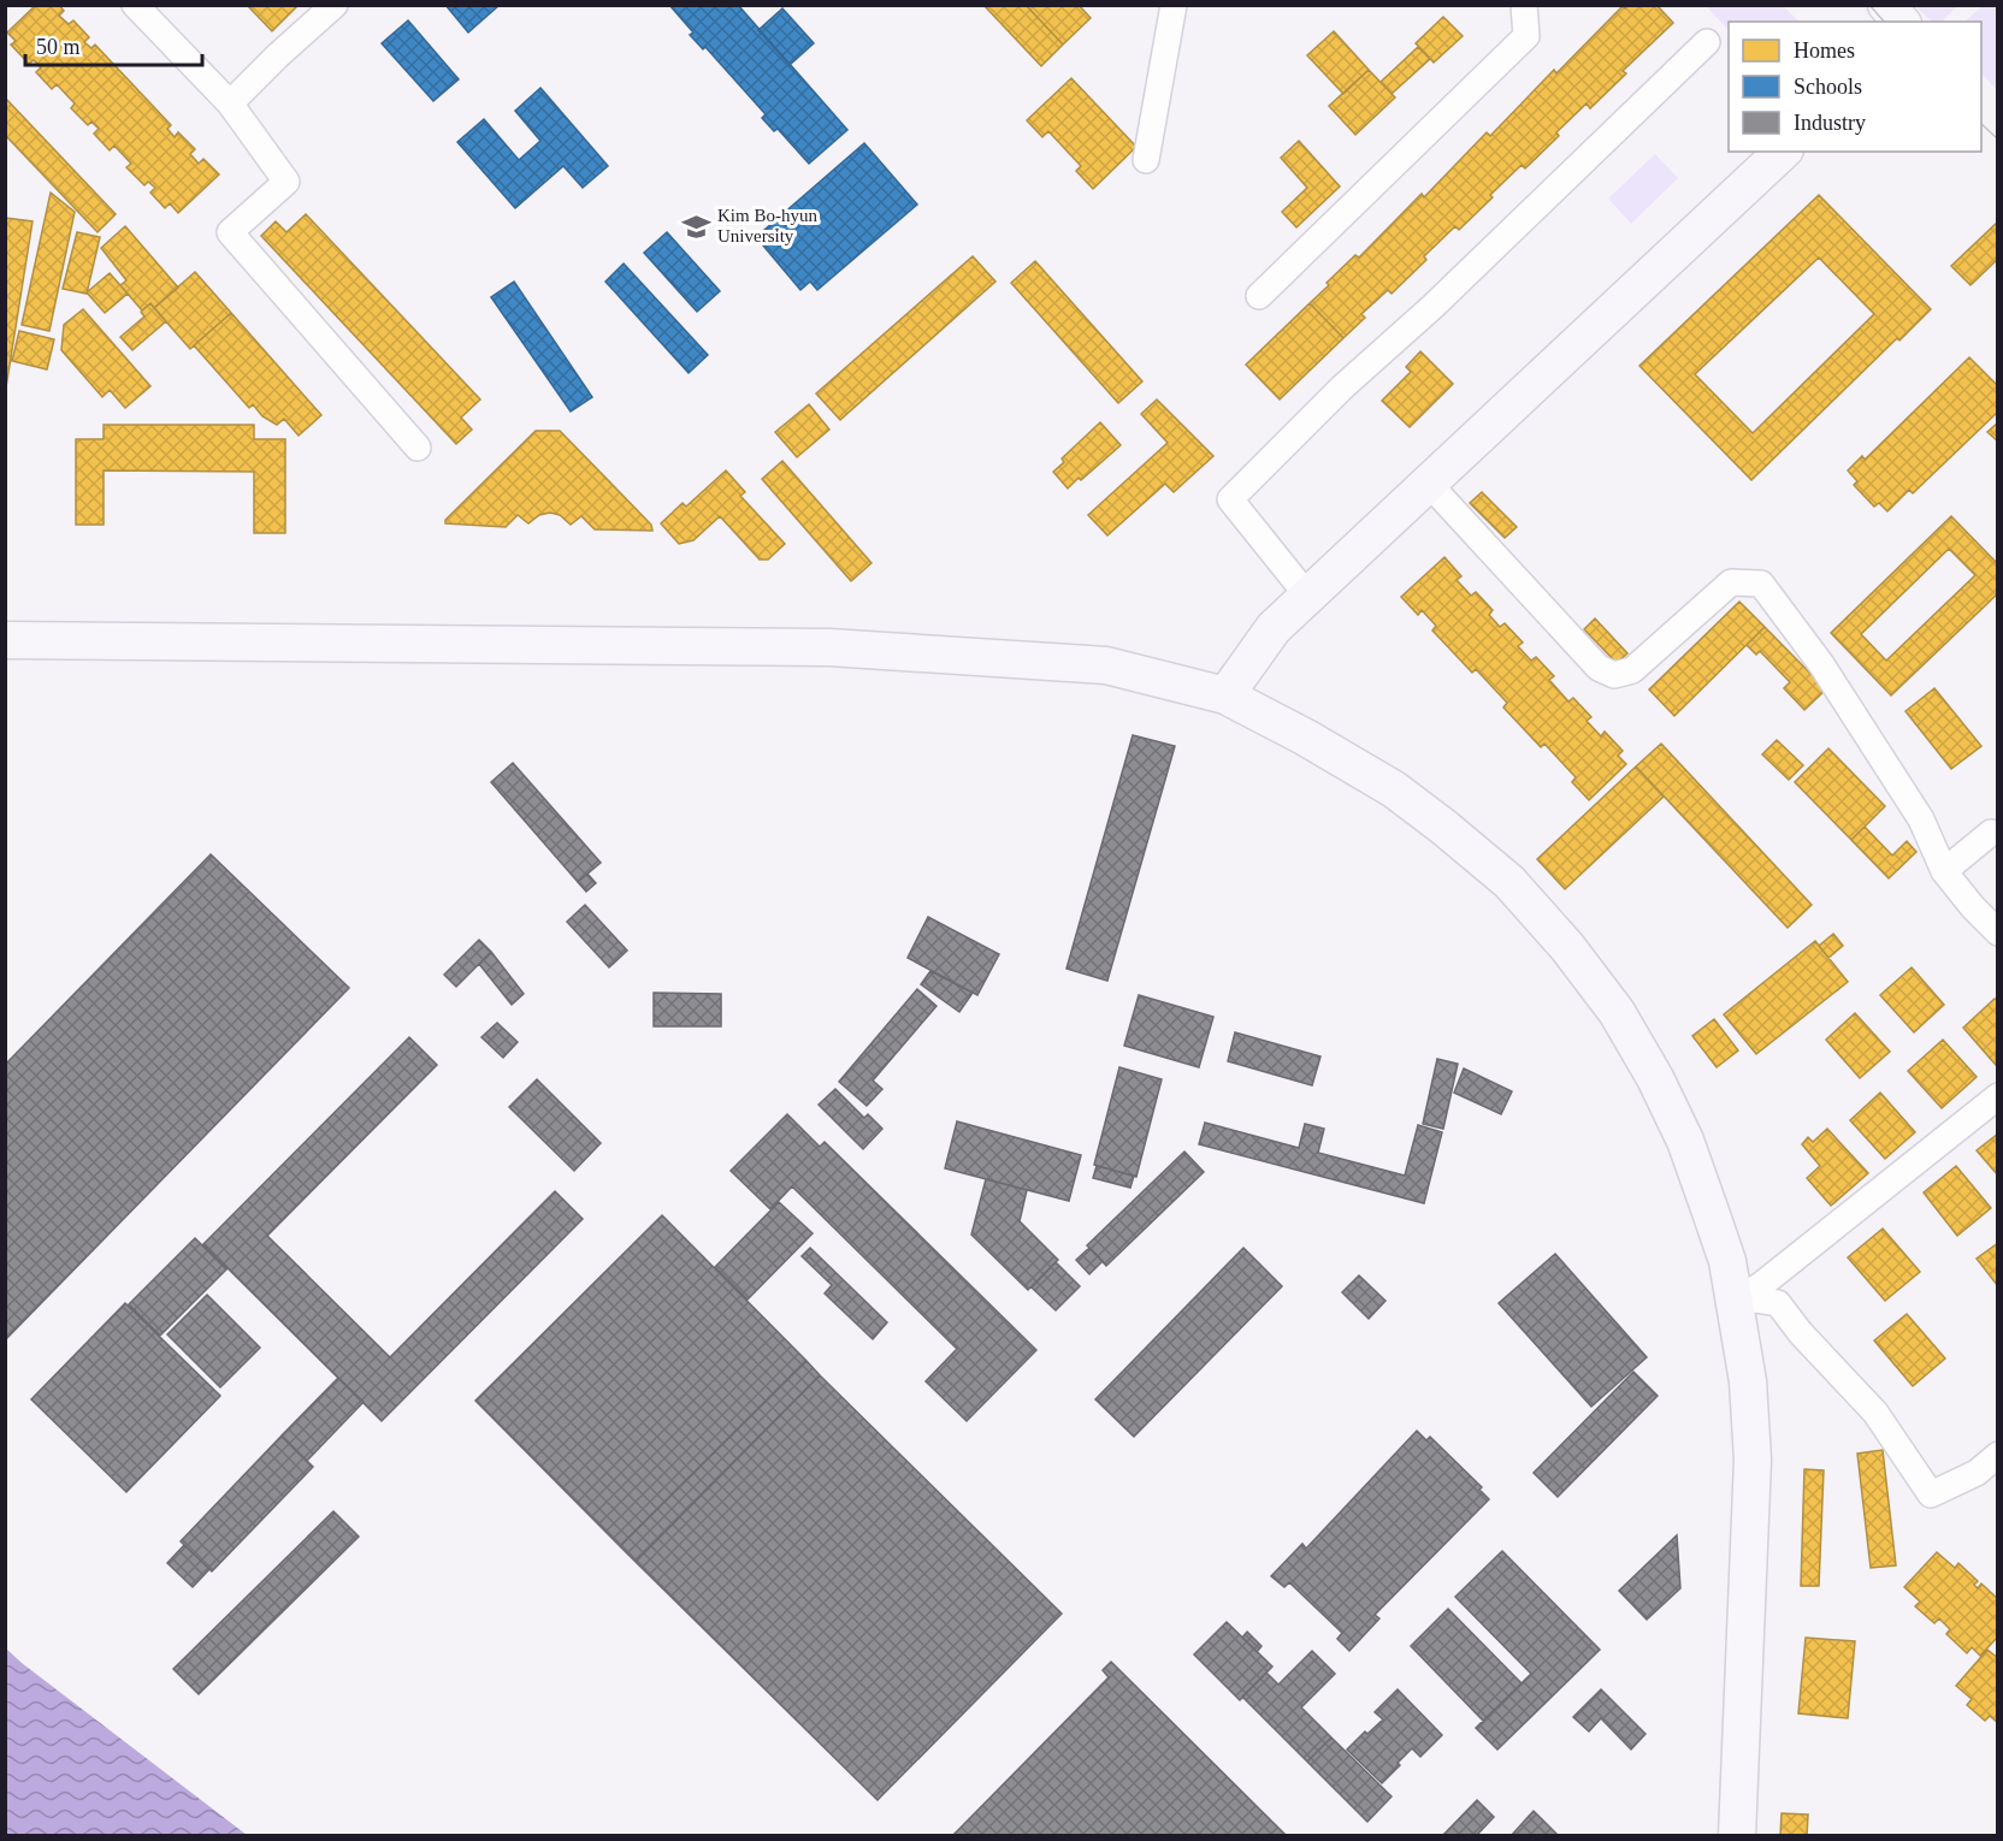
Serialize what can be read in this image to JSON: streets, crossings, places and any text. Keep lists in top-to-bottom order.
{
  "places": {
    "school or university": ["Kim Bo-hyun University"]
  },
  "legend": ["Homes", "Schools", "Industry"],
  "scale_bar": "50 m"
}
